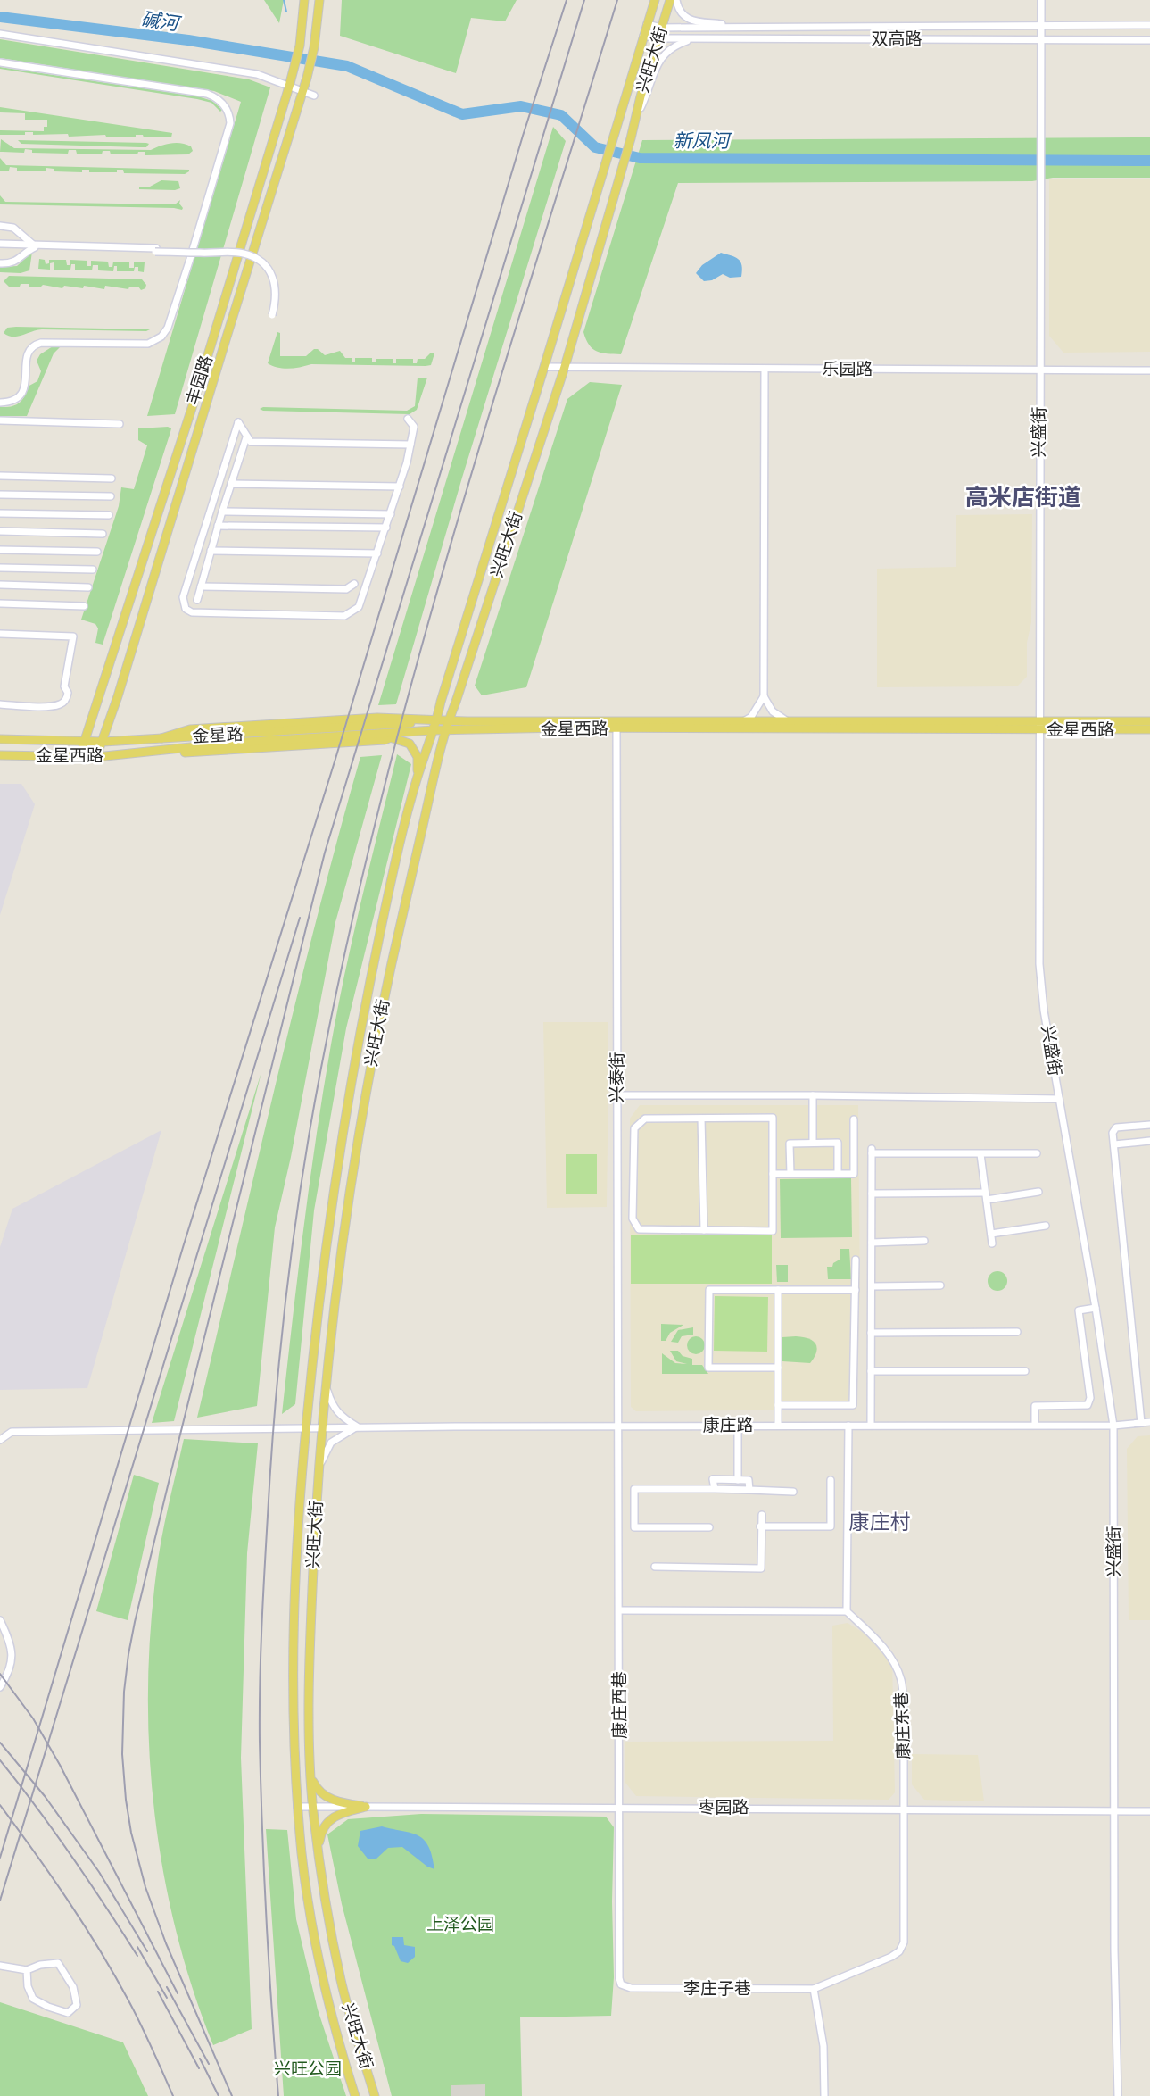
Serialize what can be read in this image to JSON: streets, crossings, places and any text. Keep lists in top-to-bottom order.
{
  "streets": {
    "main road": ["兴旺大街", "丰园路", "金星西路"],
    "street": [
      "双高路",
      "乐园路",
      "兴盛街",
      "兴泰街",
      "康庄路",
      "康庄西巷",
      "康庄东巷",
      "枣园路",
      "李庄子巷"
    ]
  },
  "crossings": [
    ["双高路", "兴旺大街"],
    ["双高路", "兴盛街"],
    ["兴旺大街", "乐园路"],
    ["兴旺大街", "金星西路"],
    ["兴旺大街", "康庄路"],
    ["兴旺大街", "枣园路"],
    ["乐园路", "兴盛街"],
    ["丰园路", "金星西路"],
    ["兴盛街", "金星西路"],
    ["兴盛街", "康庄路"],
    ["兴盛街", "枣园路"],
    ["金星西路", "兴泰街"],
    ["兴泰街", "康庄路"],
    ["兴泰街", "康庄西巷"],
    ["康庄路", "康庄西巷"],
    ["康庄西巷", "枣园路"],
    ["康庄西巷", "李庄子巷"],
    ["康庄东巷", "枣园路"],
    ["康庄东巷", "李庄子巷"]
  ],
  "districts": ["高米店街道", "康庄村"],
  "water": ["碱河", "新凤河"],
  "parks": ["上泽公园", "兴旺公园"]
}
